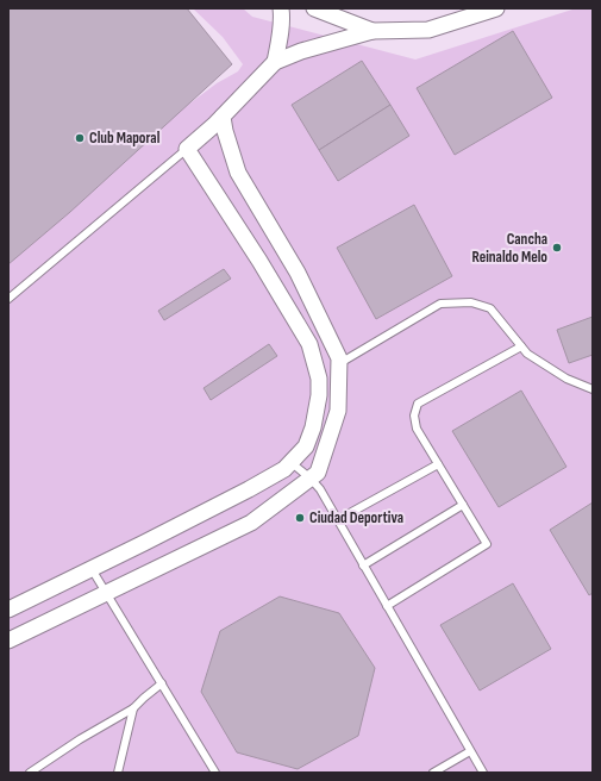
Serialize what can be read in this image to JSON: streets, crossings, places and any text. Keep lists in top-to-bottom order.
{
  "places": ["Club Maporal", "Cancha Reinaldo Melo", "Ciudad Deportiva"]
}
